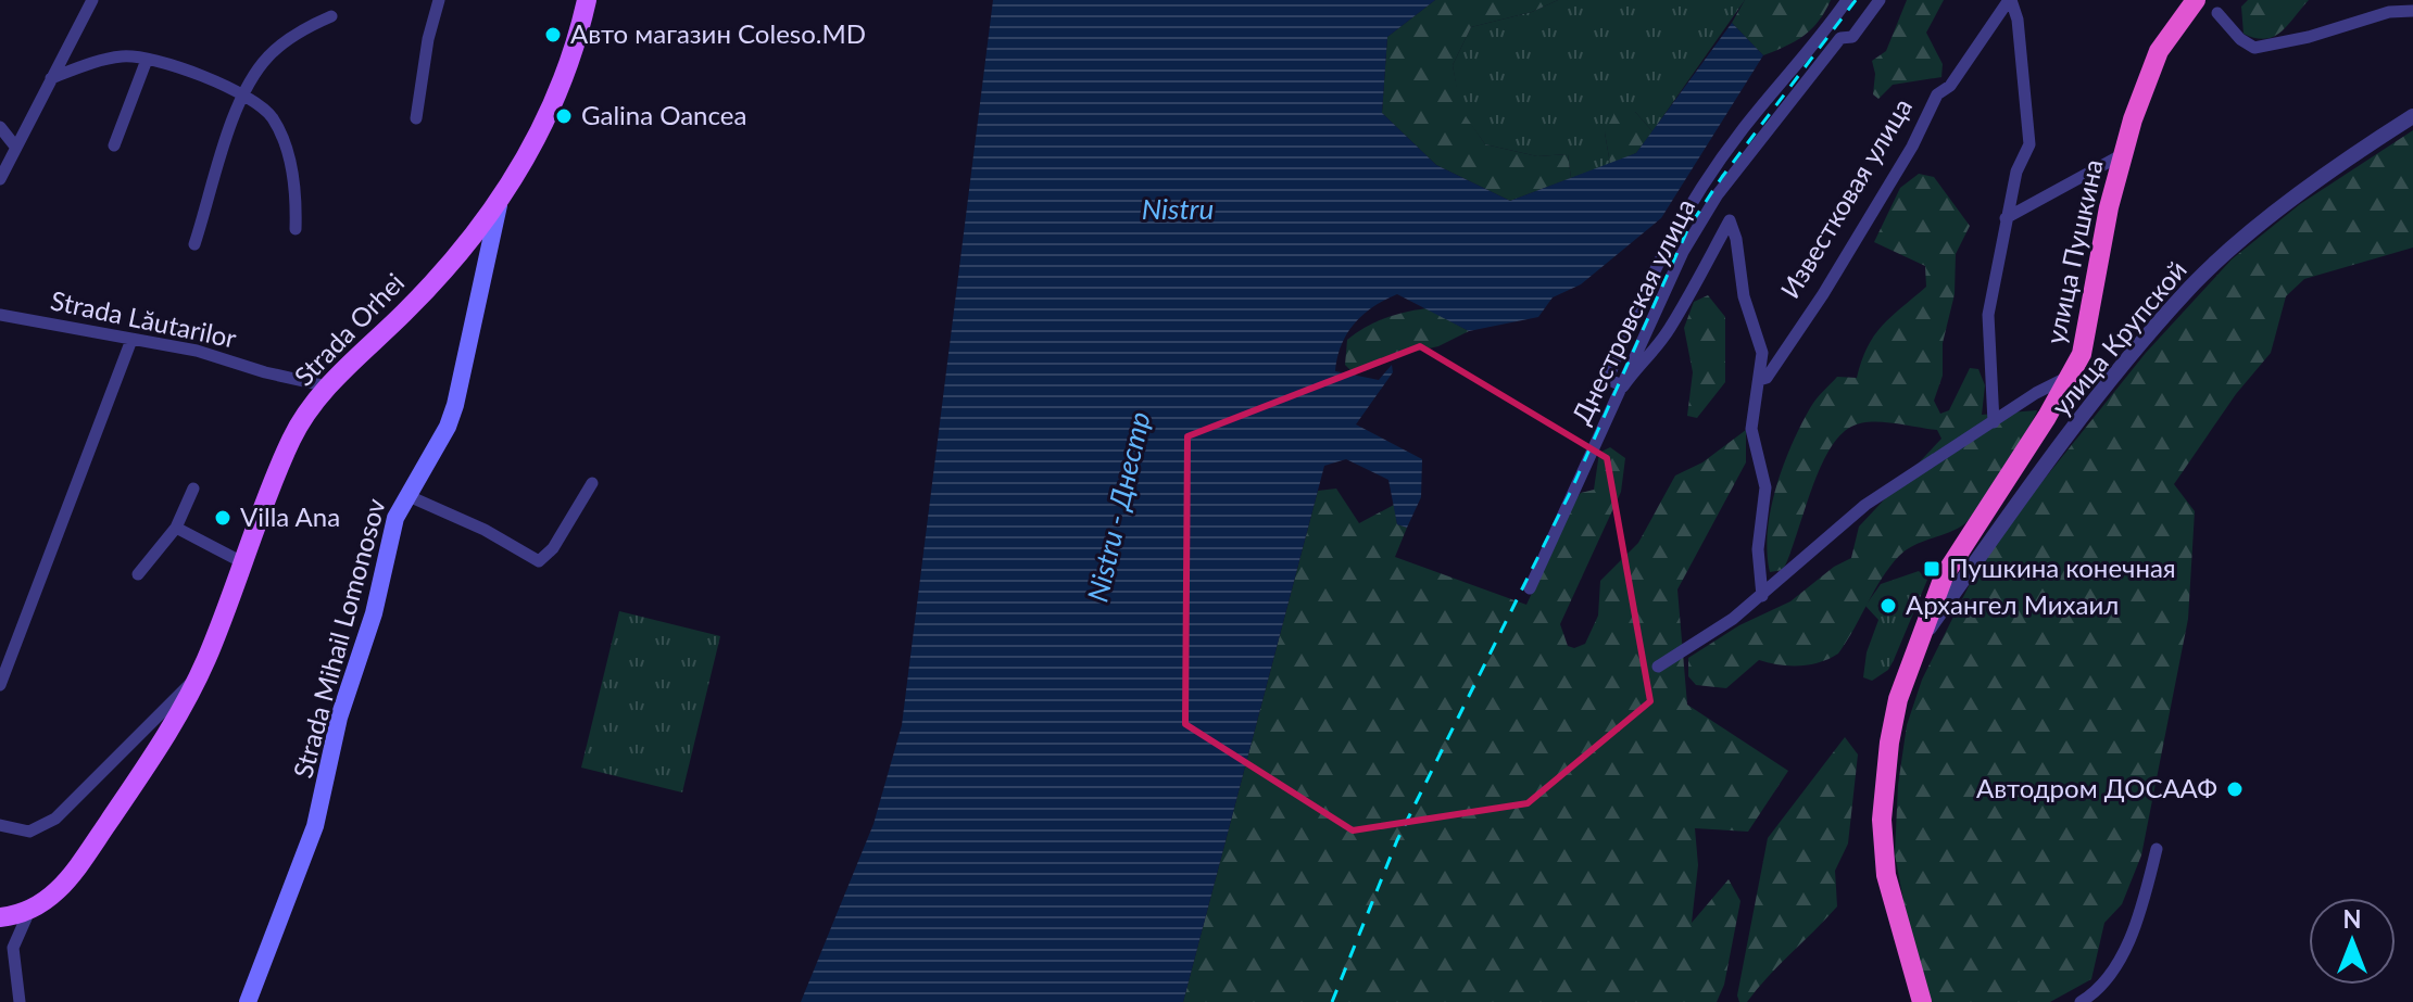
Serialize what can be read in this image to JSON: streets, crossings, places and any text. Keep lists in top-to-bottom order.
{
  "streets": {
    "highway": ["улица Пушкина"],
    "main road": ["Strada Orhei", "Strada Mihail Lomonosov"],
    "street": [
      "Известковая улица",
      "Днестровская улица",
      "Strada Lăutarilor",
      "улица Крупской"
    ]
  },
  "crossings": [
    ["Известковая улица", "Днестровская улица"],
    ["улица Пушкина", "улица Крупской"],
    ["Strada Lăutarilor", "Strada Orhei"],
    ["Strada Orhei", "Strada Mihail Lomonosov"]
  ],
  "water": ["Nistru", "Nistru - Днестр"],
  "places": {
    "other": [
      "Авто магазин Coleso.MD",
      "Galina Oancea",
      "Villa Ana",
      "Архангел Михаил",
      "Автодром ДОСААФ"
    ],
    "transit": ["Пушкина конечная"]
  },
  "north": "top"
}
